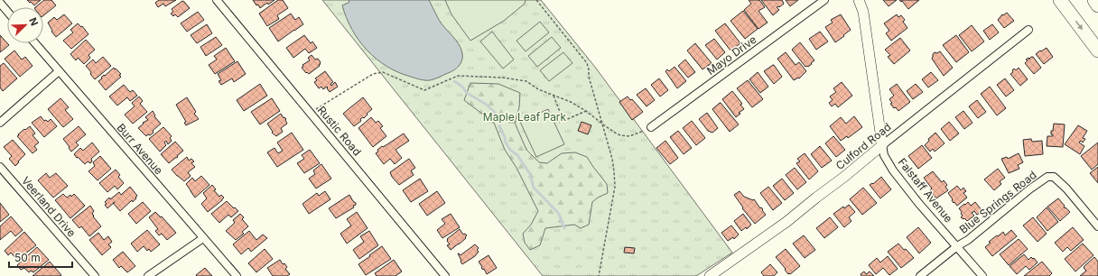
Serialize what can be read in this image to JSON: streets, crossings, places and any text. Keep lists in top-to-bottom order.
{
  "streets": {
    "street": [
      "Mayo Drive",
      "Rustic Road",
      "Culford Road",
      "Burr Avenue",
      "Falstaff Avenue",
      "Blue Springs Road",
      "Veerland Drive"
    ]
  },
  "crossings": [
    ["Culford Road", "Falstaff Avenue"],
    ["Falstaff Avenue", "Blue Springs Road"]
  ],
  "parks": ["Maple Leaf Park"],
  "scale_bar": "50 m",
  "north": "top right"
}
